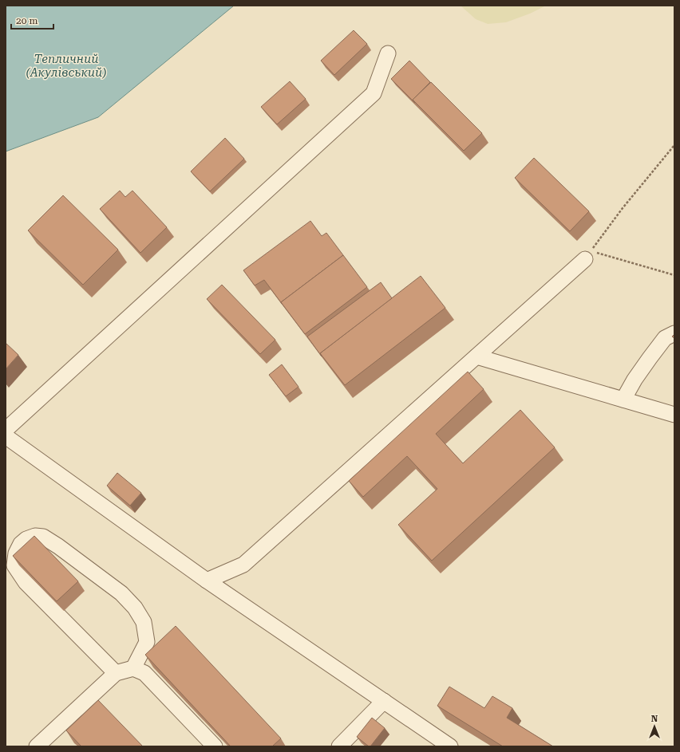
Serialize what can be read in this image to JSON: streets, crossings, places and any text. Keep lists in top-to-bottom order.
{
  "water": ["Тепличний (Акулівський)"],
  "scale_bar": "20 m",
  "north": "top"
}
